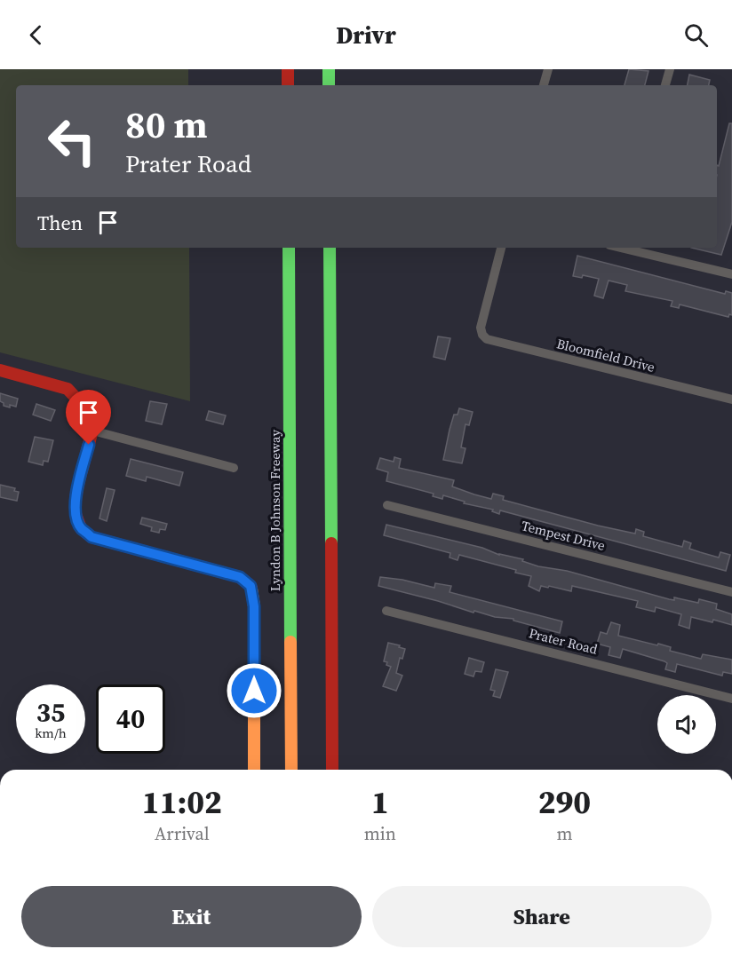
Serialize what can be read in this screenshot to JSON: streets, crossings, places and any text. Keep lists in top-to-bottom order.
{
  "streets": {
    "main road": ["Lyndon B Johnson Freeway"],
    "street": ["Bloomfield Drive", "Tempest Drive", "Prater Road"]
  },
  "page": {
    "header": "Drivr",
    "turn": ["80 m", "Prater Road"],
    "then": "Then",
    "speed": "35 km/h",
    "limit": "40",
    "eta": [
      "11:02",
      "Arrival",
      "1",
      "min",
      "290",
      "m"
    ],
    "buttons": ["Exit", "Share"]
  }
}
